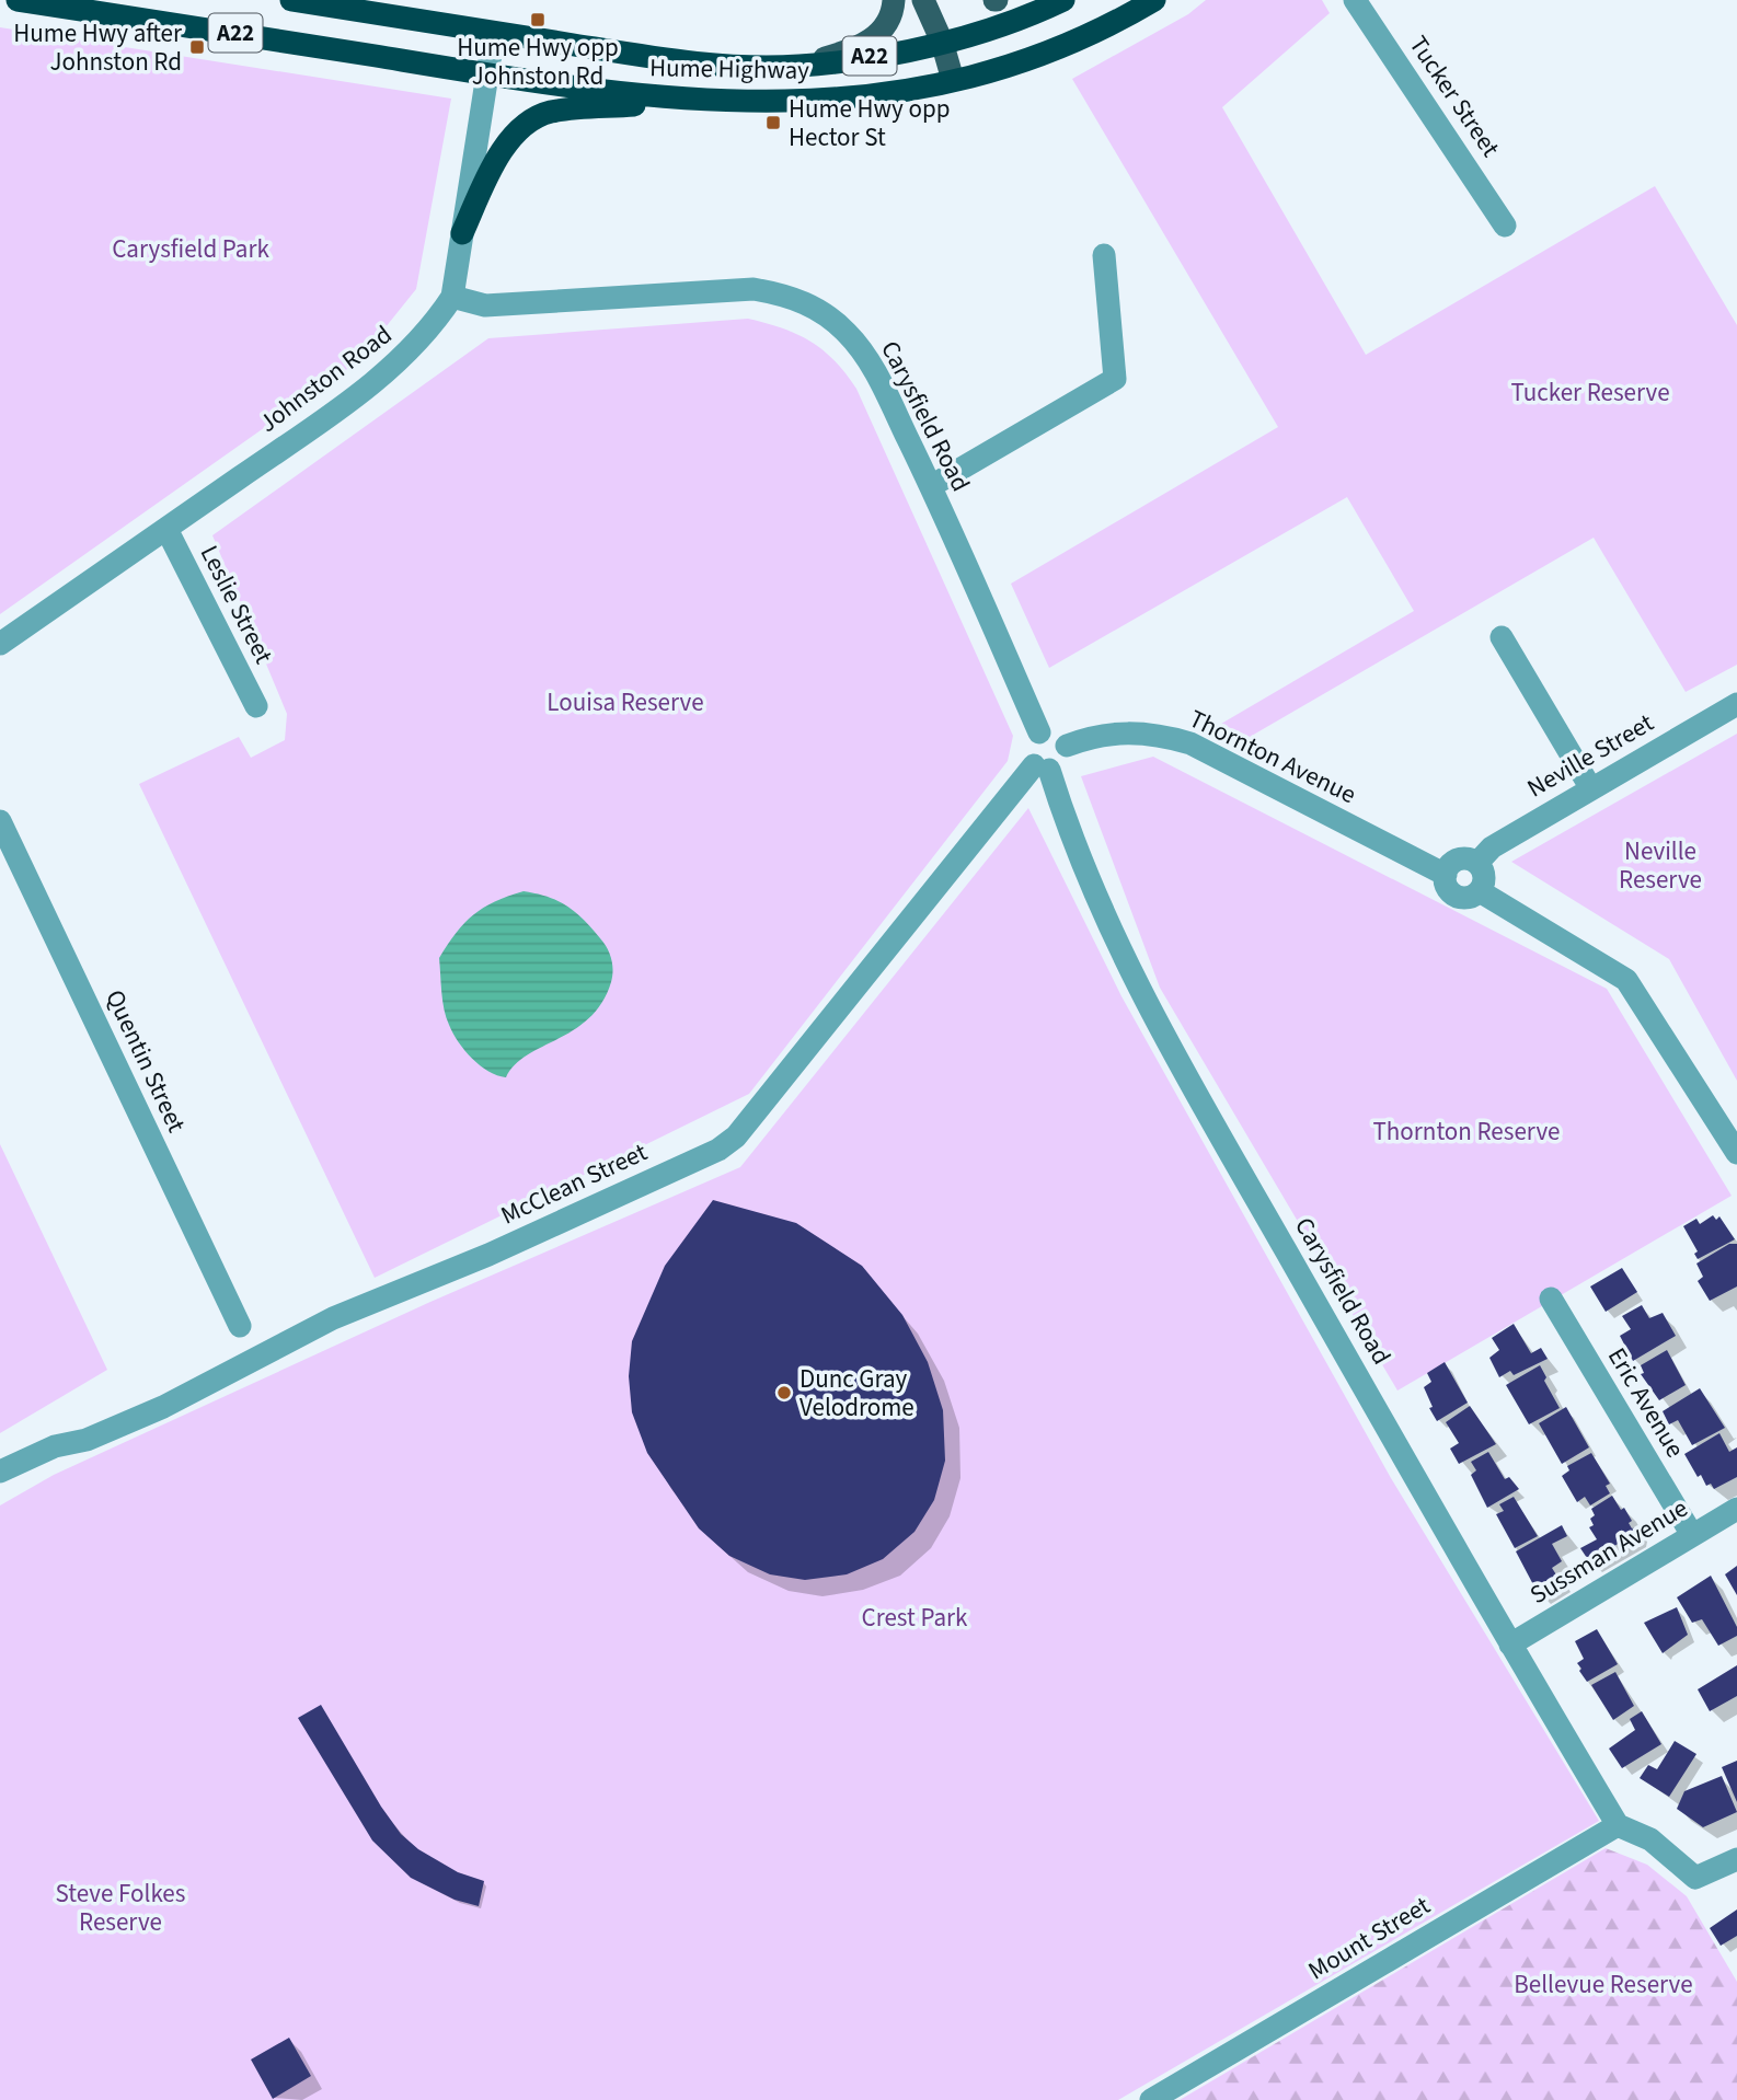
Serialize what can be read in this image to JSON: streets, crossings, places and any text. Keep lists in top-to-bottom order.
{
  "streets": {
    "highway": ["A22", "Hume Highway"],
    "street": [
      "Tucker Street",
      "Johnston Road",
      "Carysfield Road",
      "Leslie Street",
      "Neville Street",
      "Thornton Avenue",
      "Quentin Street",
      "McClean Street",
      "Eric Avenue",
      "Sussman Avenue",
      "Mount Street"
    ]
  },
  "crossings": [
    ["Hume Highway", "Johnston Road"],
    ["Johnston Road", "Carysfield Road"],
    ["Johnston Road", "Leslie Street"],
    ["Carysfield Road", "Thornton Avenue"],
    ["Carysfield Road", "McClean Street"],
    ["Carysfield Road", "Sussman Avenue"],
    ["Carysfield Road", "Mount Street"],
    ["Neville Street", "Thornton Avenue"],
    ["Thornton Avenue", "McClean Street"],
    ["Eric Avenue", "Sussman Avenue"]
  ],
  "parks": [
    "Carysfield Park",
    "Tucker Reserve",
    "Louisa Reserve",
    "Neville Reserve",
    "Thornton Reserve",
    "Crest Park",
    "Steve Folkes Reserve",
    "Bellevue Reserve"
  ],
  "places": {
    "transit": ["Hume Hwy opp Johnston Rd", "Hume Hwy after Johnston Rd", "Hume Hwy opp Hector St"],
    "other": ["Dunc Gray Velodrome"]
  }
}
